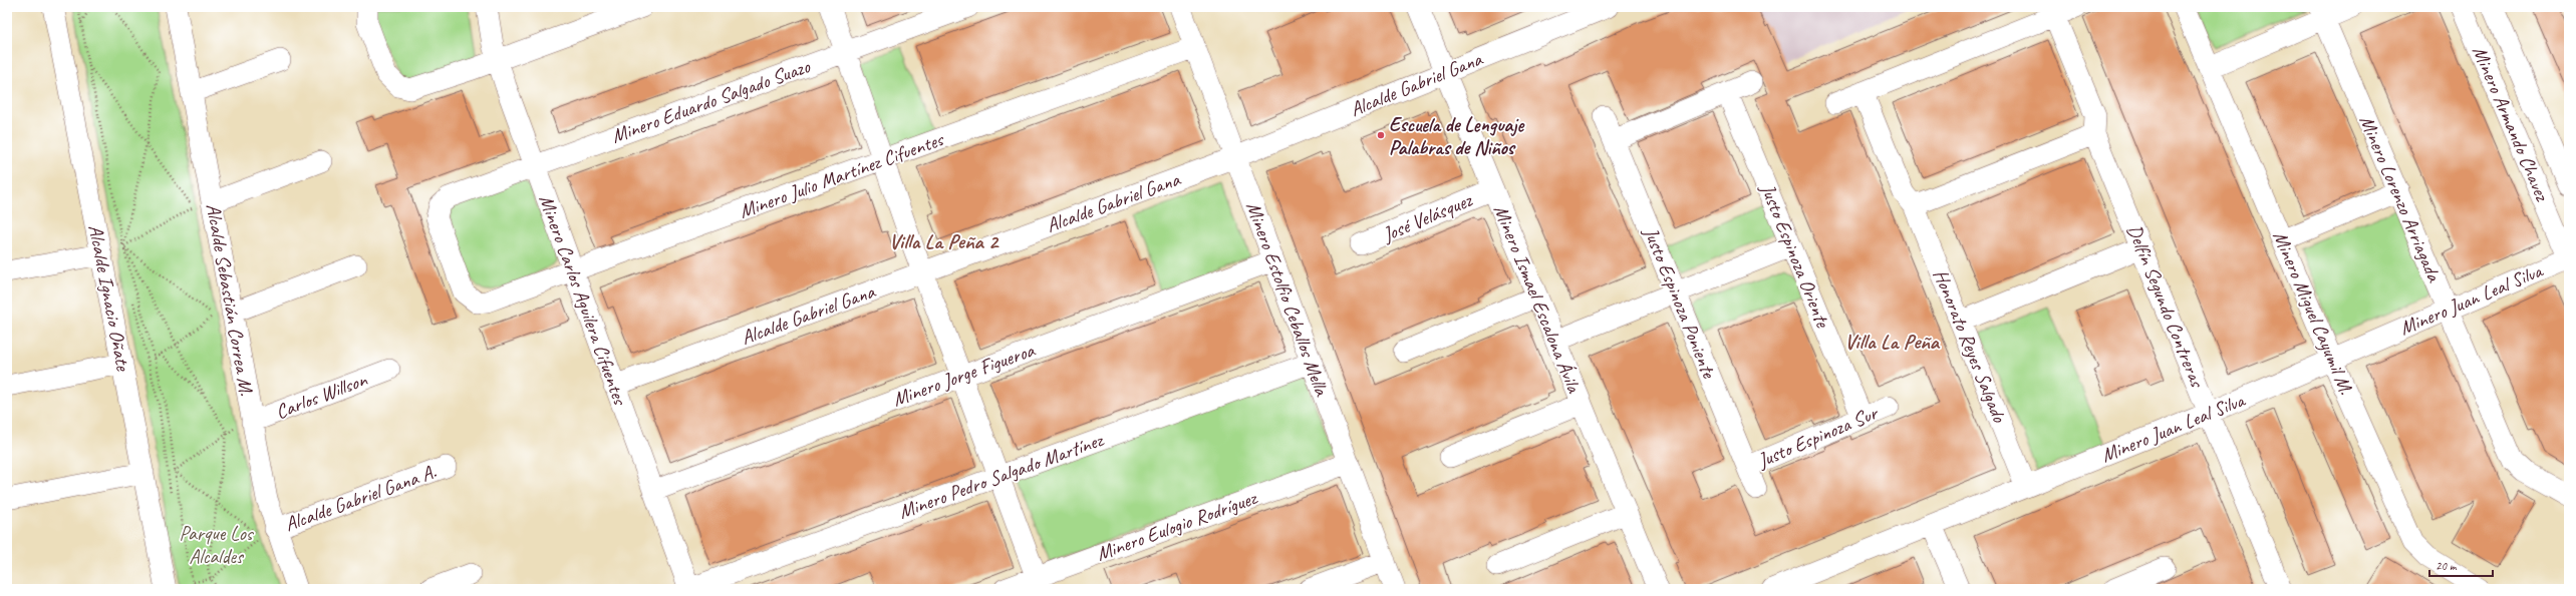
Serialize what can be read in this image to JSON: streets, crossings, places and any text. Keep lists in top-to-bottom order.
{
  "streets": {
    "street": [
      "Alcalde Gabriel Gana",
      "Minero Eduardo Salgado Suazo",
      "Minero Armando Chavez",
      "Minero Julio Martínez Cifuentes",
      "Minero Lorenzo Arriagada",
      "José Velásquez",
      "Justo Espinoza Oriente",
      "Alcalde Ignacio Oñate",
      "Minero Estolfio Ceballos Mella",
      "Minero Ismael Escalona Ávila",
      "Alcalde Sebastián Correa M.",
      "Minero Carlos Aguilera Cifuentes",
      "Minero Juan Leal Silva",
      "Justo Espinoza Poniente",
      "Delfín Segundo Contreras",
      "Minero Miguel Cayumil M.",
      "Honorato Reyes Salgado",
      "Minero Jorge Figueroa",
      "Carlos Willson",
      "Justo Espinoza Sur",
      "Minero Pedro Salgado Martínez",
      "Alcalde Gabriel Gana A.",
      "Minero Eulogio Rodríguez"
    ]
  },
  "crossings": [
    ["Alcalde Gabriel Gana", "Minero Estolfio Ceballos Mella"],
    ["Alcalde Gabriel Gana", "Minero Ismael Escalona Ávila"],
    ["Alcalde Gabriel Gana", "Minero Carlos Aguilera Cifuentes"],
    ["Minero Eduardo Salgado Suazo", "Minero Julio Martínez Cifuentes"],
    ["Minero Eduardo Salgado Suazo", "Minero Carlos Aguilera Cifuentes"],
    ["Minero Armando Chavez", "Minero Juan Leal Silva"],
    ["Minero Julio Martínez Cifuentes", "Minero Estolfio Ceballos Mella"],
    ["Minero Julio Martínez Cifuentes", "Minero Carlos Aguilera Cifuentes"],
    ["Minero Lorenzo Arriagada", "Minero Juan Leal Silva"],
    ["José Velásquez", "Minero Ismael Escalona Ávila"],
    ["Justo Espinoza Oriente", "Justo Espinoza Sur"],
    ["Minero Estolfio Ceballos Mella", "Minero Jorge Figueroa"],
    ["Minero Estolfio Ceballos Mella", "Minero Pedro Salgado Martínez"],
    ["Minero Estolfio Ceballos Mella", "Minero Eulogio Rodríguez"],
    ["Alcalde Sebastián Correa M.", "Carlos Willson"],
    ["Alcalde Sebastián Correa M.", "Alcalde Gabriel Gana A."],
    ["Minero Carlos Aguilera Cifuentes", "Minero Jorge Figueroa"],
    ["Minero Carlos Aguilera Cifuentes", "Minero Pedro Salgado Martínez"],
    ["Minero Juan Leal Silva", "Delfín Segundo Contreras"],
    ["Minero Juan Leal Silva", "Minero Miguel Cayumil M."],
    ["Minero Juan Leal Silva", "Honorato Reyes Salgado"],
    ["Justo Espinoza Poniente", "Justo Espinoza Sur"]
  ],
  "districts": ["Villa La Peña 2", "Villa La Peña"],
  "parks": ["Parque Los Alcaldes"],
  "places": ["Escuela de Lenguaje Palabras de Niños"],
  "scale_bar": "20 m"
}
